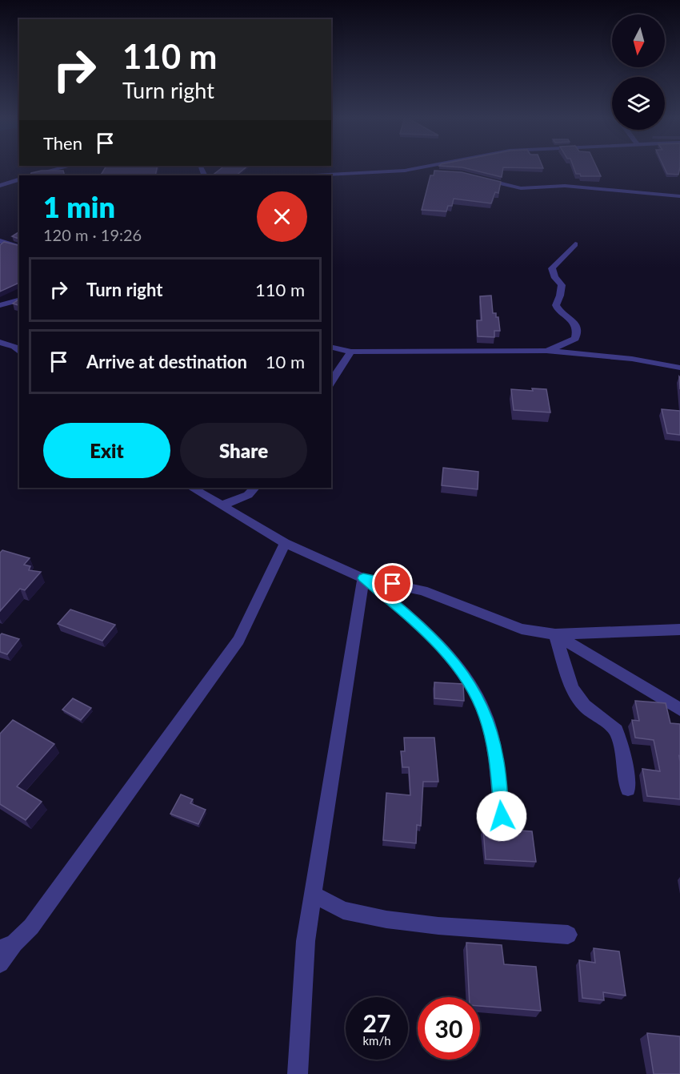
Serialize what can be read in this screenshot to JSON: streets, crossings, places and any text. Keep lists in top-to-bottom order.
{
  "north": "bottom",
  "page": {
    "turn": ["110 m", "Turn right"],
    "then": "Then",
    "heading": ["1 min", "120 m · 19:26"],
    "list": [
      {
        "name": "Turn right",
        "value": "110 m"
      },
      {
        "name": "Arrive at destination",
        "value": "10 m"
      }
    ],
    "buttons": ["Exit", "Share"],
    "speed": "27 km/h",
    "limit": "30"
  }
}
